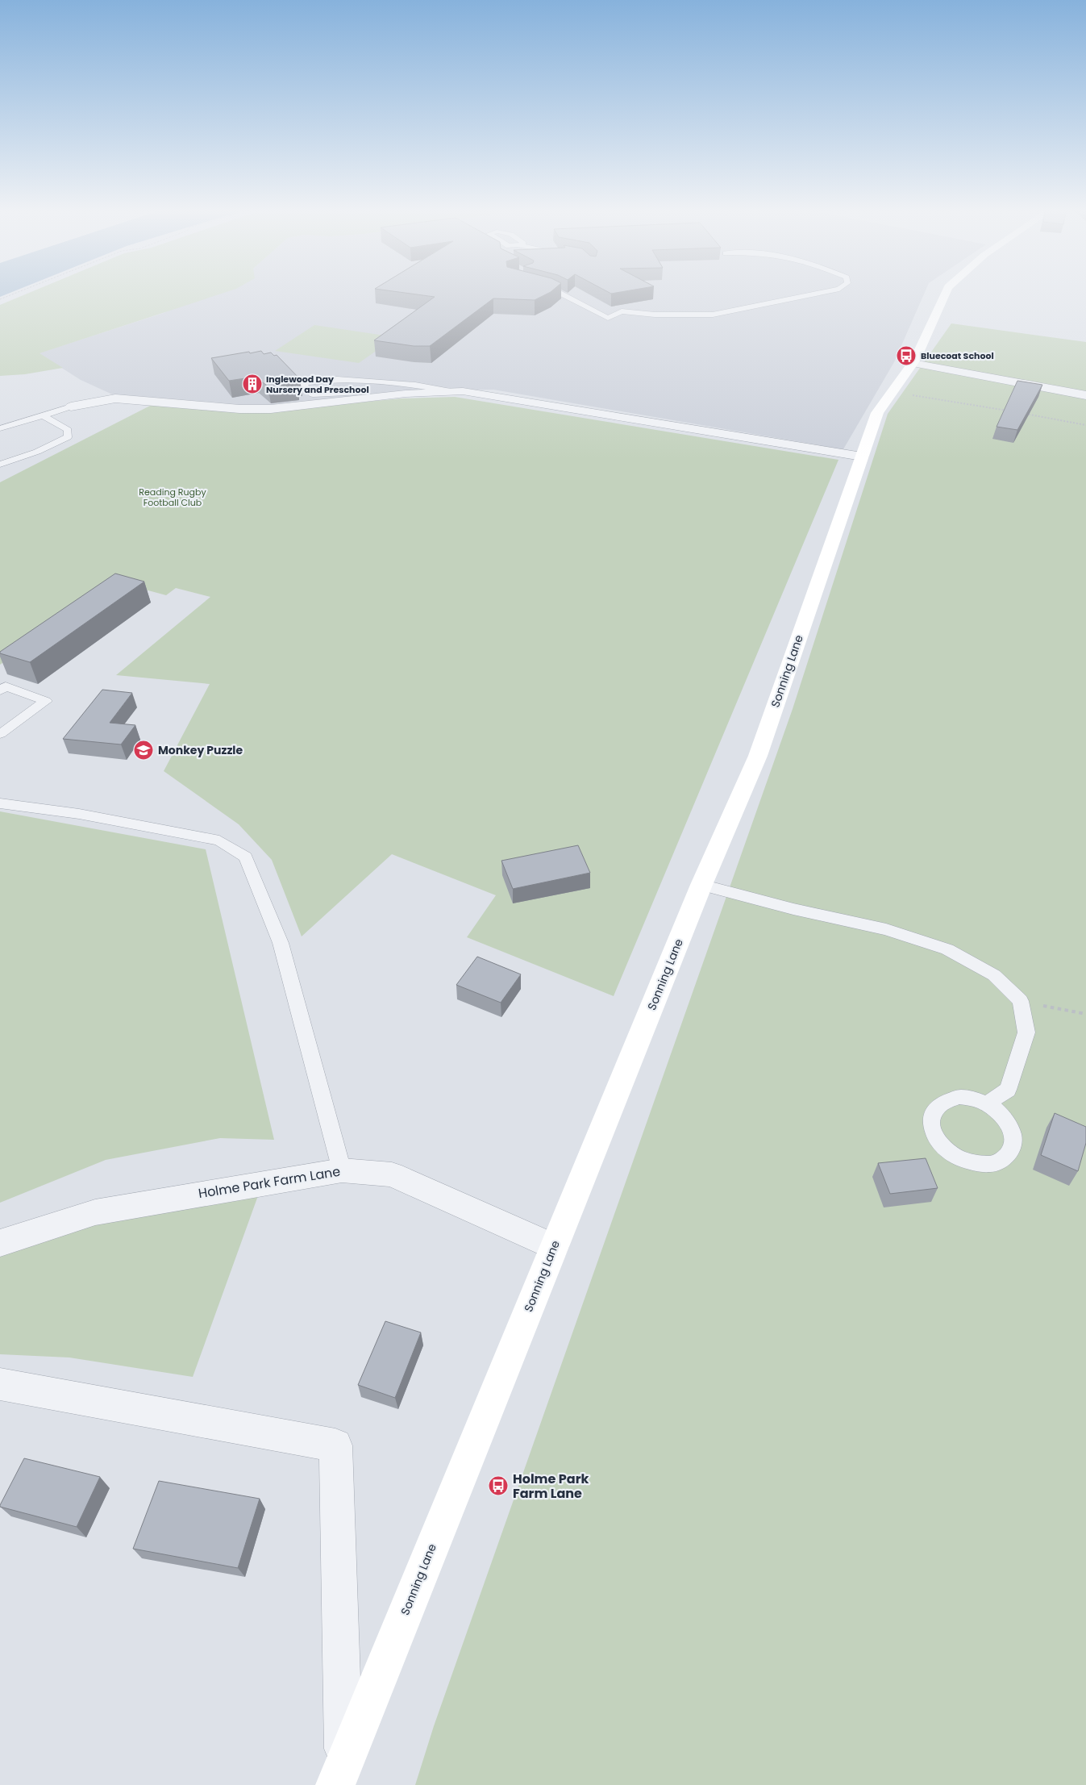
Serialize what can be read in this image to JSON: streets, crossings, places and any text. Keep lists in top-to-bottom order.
{
  "streets": {
    "main road": ["Sonning Lane"],
    "street": ["Holme Park Farm Lane"]
  },
  "crossings": [
    ["Sonning Lane", "Holme Park Farm Lane"]
  ],
  "parks": ["Reading Rugby Football Club"],
  "places": {
    "bus stop": ["Bluecoat School", "Holme Park Farm Lane"],
    "building": ["Inglewood Day Nursery and Preschool"],
    "school or university": ["Monkey Puzzle"]
  }
}
